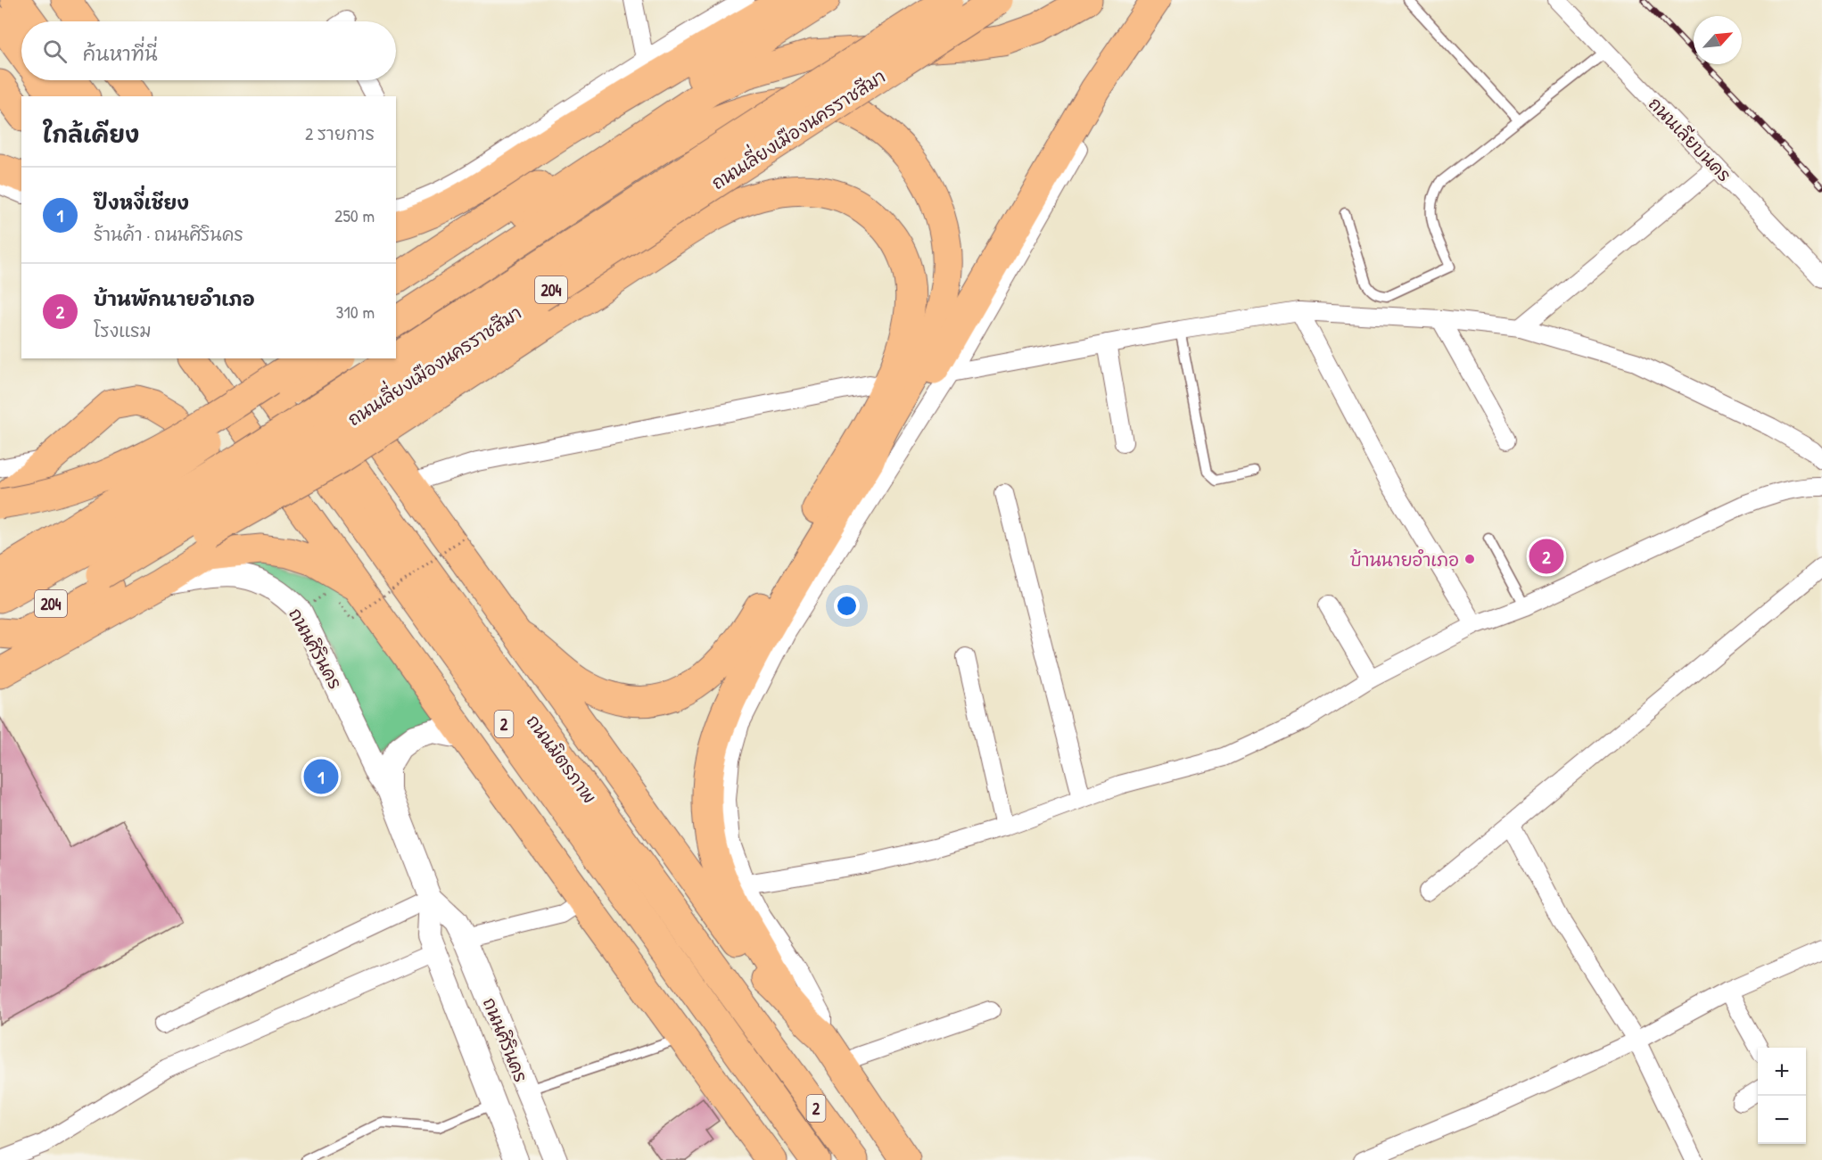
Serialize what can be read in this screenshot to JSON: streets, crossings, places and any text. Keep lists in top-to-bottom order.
{
  "streets": {
    "highway": [
      "ถนนเลี่ยงเมืองนครราชสีมา",
      "204",
      "2",
      "ถนนมิตรภาพ"
    ],
    "street": ["ถนนเลียบนคร", "ถนนศิรินคร"]
  },
  "places": ["บ้านนายอำเภอ"],
  "north": "top right",
  "page": {
    "search": "ค้นหาที่นี่",
    "heading": ["ใกล้เคียง", "2 รายการ"],
    "list": [
      {
        "mark": "1",
        "name": "ปึงหงี่เชียง",
        "note": "ร้านค้า · ถนนศิรินคร",
        "value": "250 m"
      },
      {
        "mark": "2",
        "name": "บ้านพักนายอำเภอ",
        "note": "โรงแรม",
        "value": "310 m"
      }
    ],
    "pins": ["2", "1"],
    "map_buttons": ["+", "−"]
  }
}
